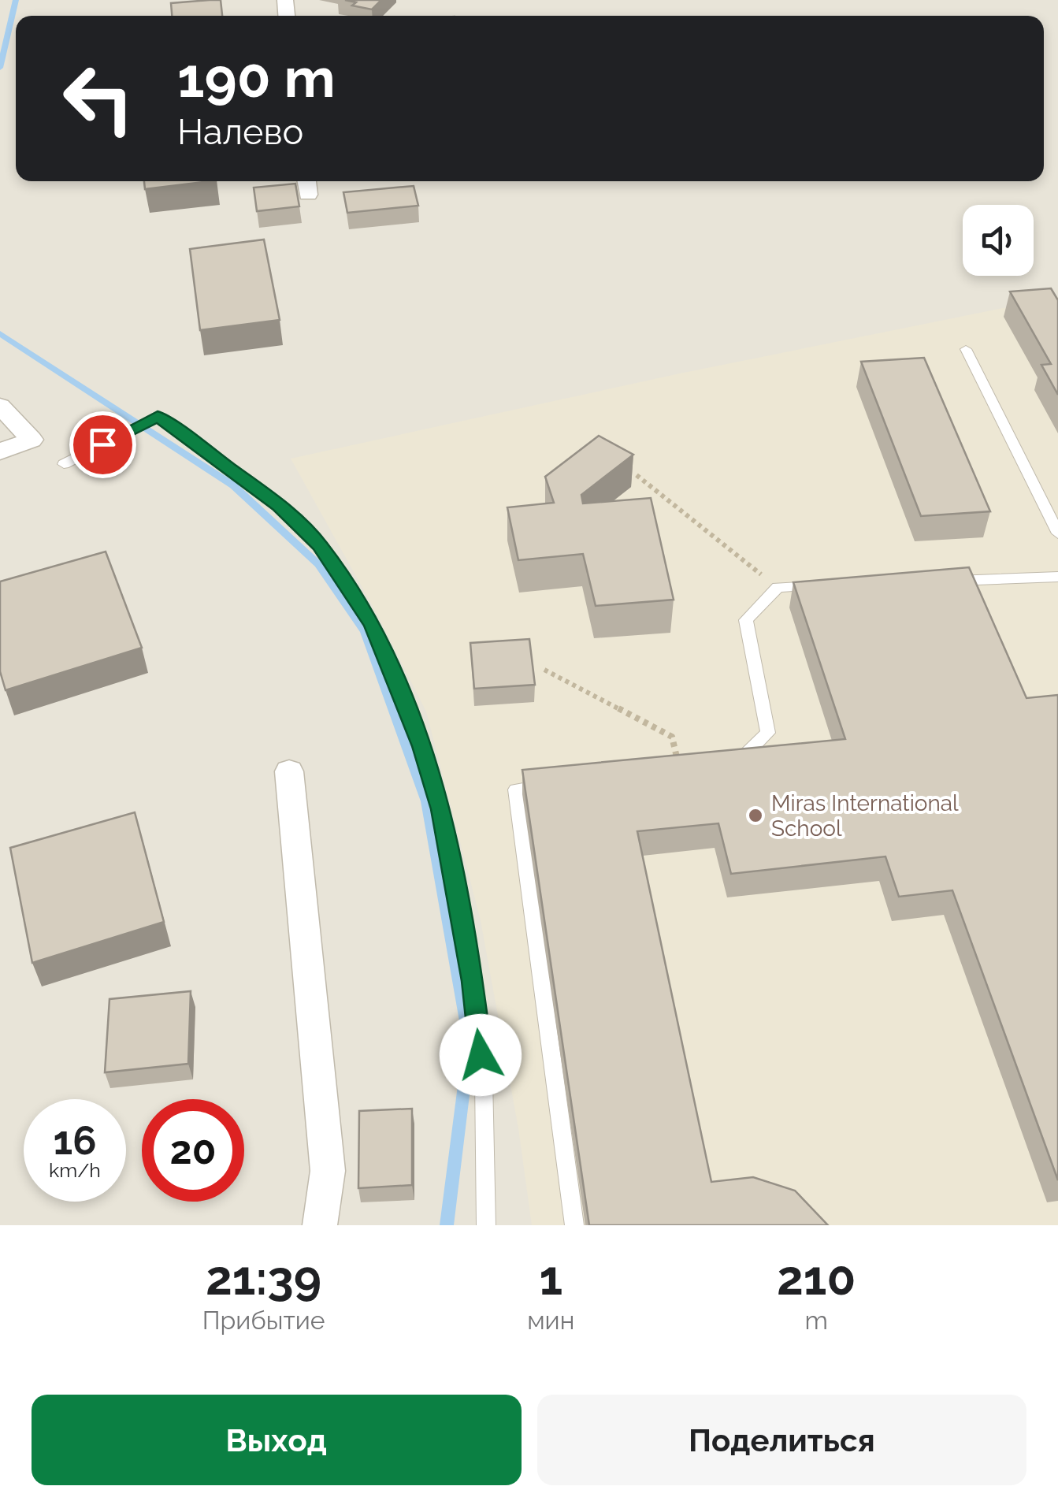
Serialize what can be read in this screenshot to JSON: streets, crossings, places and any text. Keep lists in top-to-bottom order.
{
  "places": ["Miras International School"],
  "page": {
    "turn": ["190 m", "Налево"],
    "speed": "16 km/h",
    "limit": "20",
    "eta": [
      "21:39",
      "Прибытие",
      "1",
      "мин",
      "210",
      "m"
    ],
    "buttons": ["Выход", "Поделиться"]
  }
}
